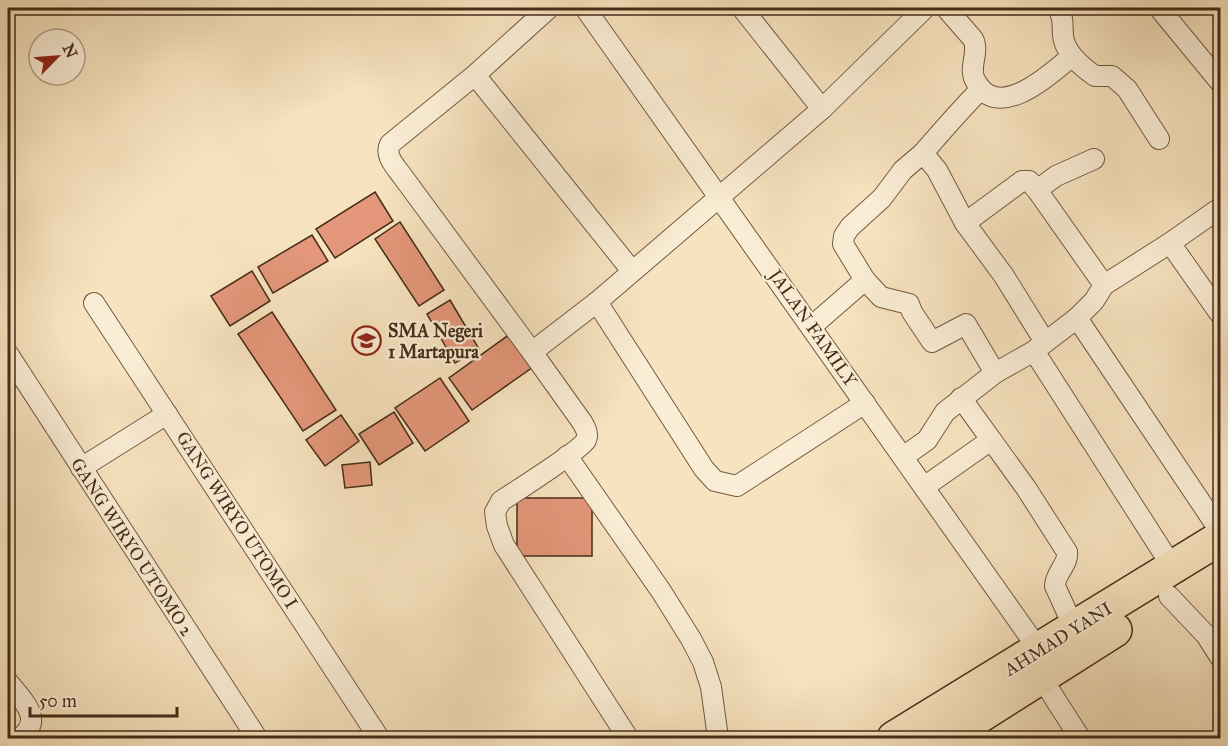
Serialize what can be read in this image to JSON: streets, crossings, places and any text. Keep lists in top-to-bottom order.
{
  "streets": {
    "highway": ["AHMAD YANI"],
    "street": ["JALAN FAMILY", "GANG WIRYO UTOMO I", "GANG WIRYO UTOMO 2"]
  },
  "crossings": [
    ["JALAN FAMILY", "AHMAD YANI"]
  ],
  "places": {
    "school or university": ["SMA Negeri 1 Martapura"]
  },
  "scale_bar": "50 m",
  "north": "top right"
}
